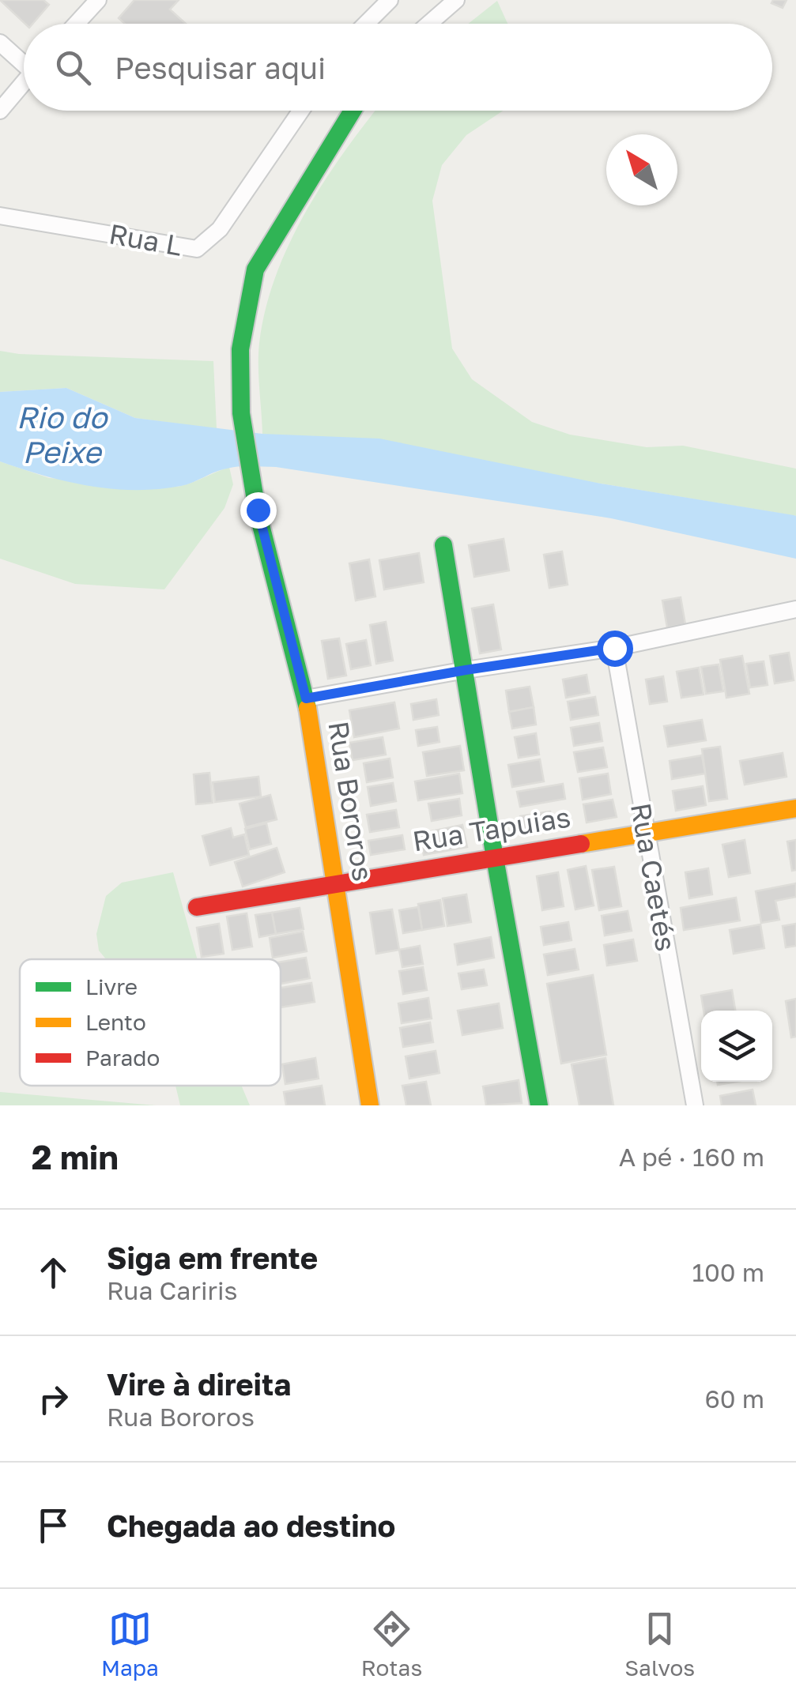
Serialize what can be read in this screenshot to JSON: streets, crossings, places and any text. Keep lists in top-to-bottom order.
{
  "streets": {
    "street": [
      "Rua L",
      "Rua Bororos",
      "Rua Tapuias",
      "Rua Caetés"
    ]
  },
  "crossings": [
    ["Rua Bororos", "Rua Tapuias"],
    ["Rua Tapuias", "Rua Caetés"]
  ],
  "water": ["Rio do Peixe"],
  "legend": ["Livre", "Lento", "Parado"],
  "north": "top left",
  "page": {
    "search": "Pesquisar aqui",
    "heading": ["2 min", "A pé · 160 m"],
    "list": [
      ["Siga em frente", "Rua Cariris", "100 m"],
      ["Vire à direita", "Rua Bororos", "60 m"],
      "Chegada ao destino"
    ],
    "nav": ["Mapa", "Rotas", "Salvos"]
  }
}
